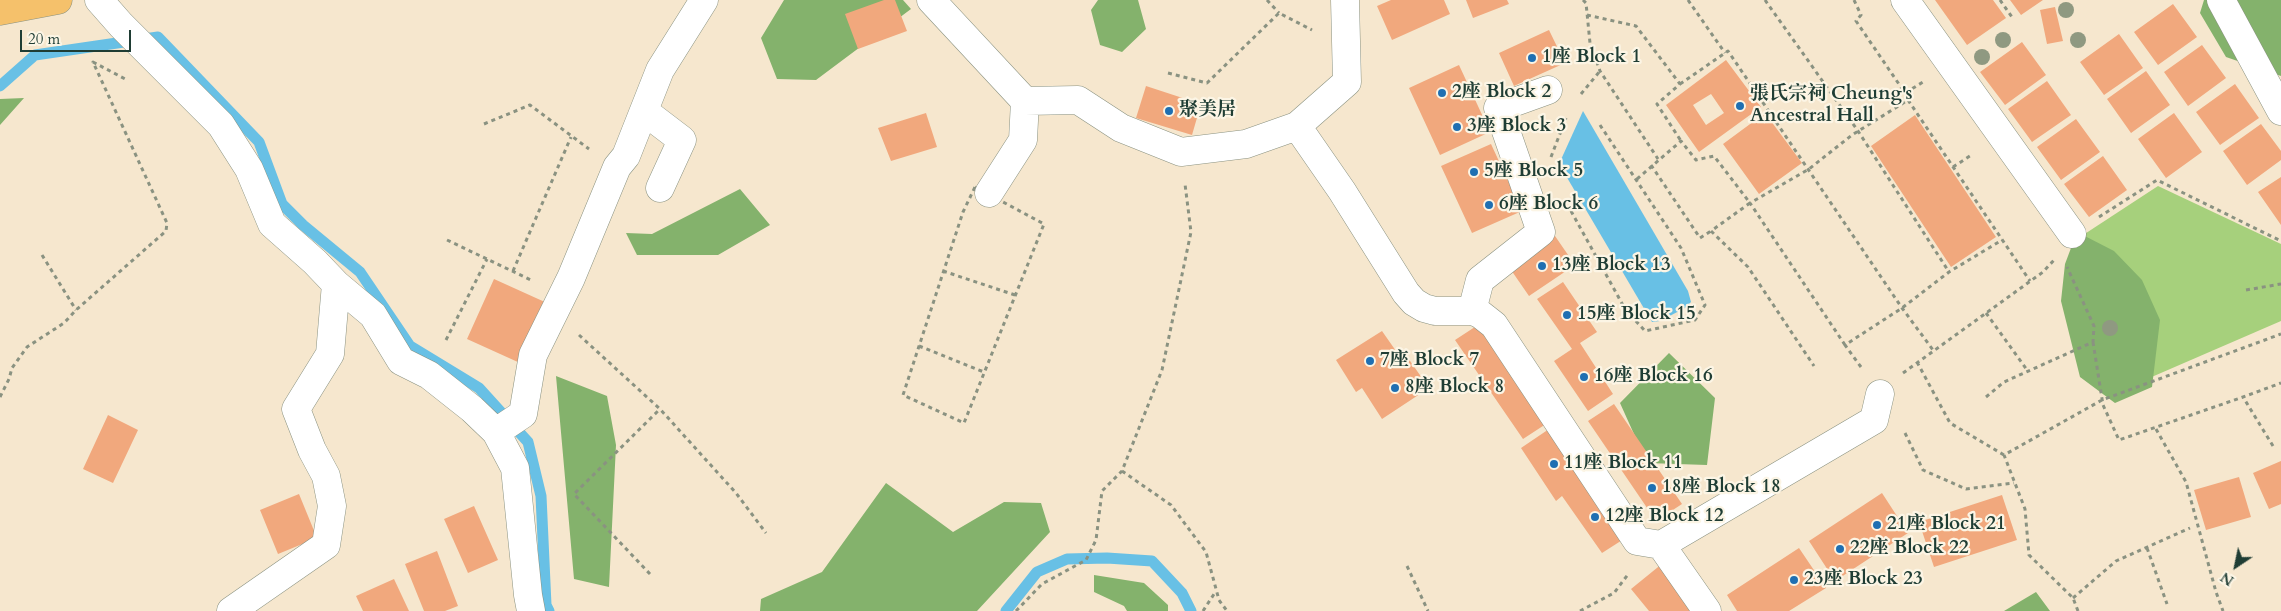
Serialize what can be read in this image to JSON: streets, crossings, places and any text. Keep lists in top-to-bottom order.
{
  "places": [
    "1座 Block 1",
    "2座 Block 2",
    "張氏宗祠 Cheung's Ancestral Hall",
    "聚美居",
    "3座 Block 3",
    "5座 Block 5",
    "6座 Block 6",
    "13座 Block 13",
    "15座 Block 15",
    "7座 Block 7",
    "16座 Block 16",
    "8座 Block 8",
    "11座 Block 11",
    "18座 Block 18",
    "12座 Block 12",
    "21座 Block 21",
    "22座 Block 22",
    "23座 Block 23"
  ],
  "scale_bar": "20 m",
  "north": "bottom left"
}
